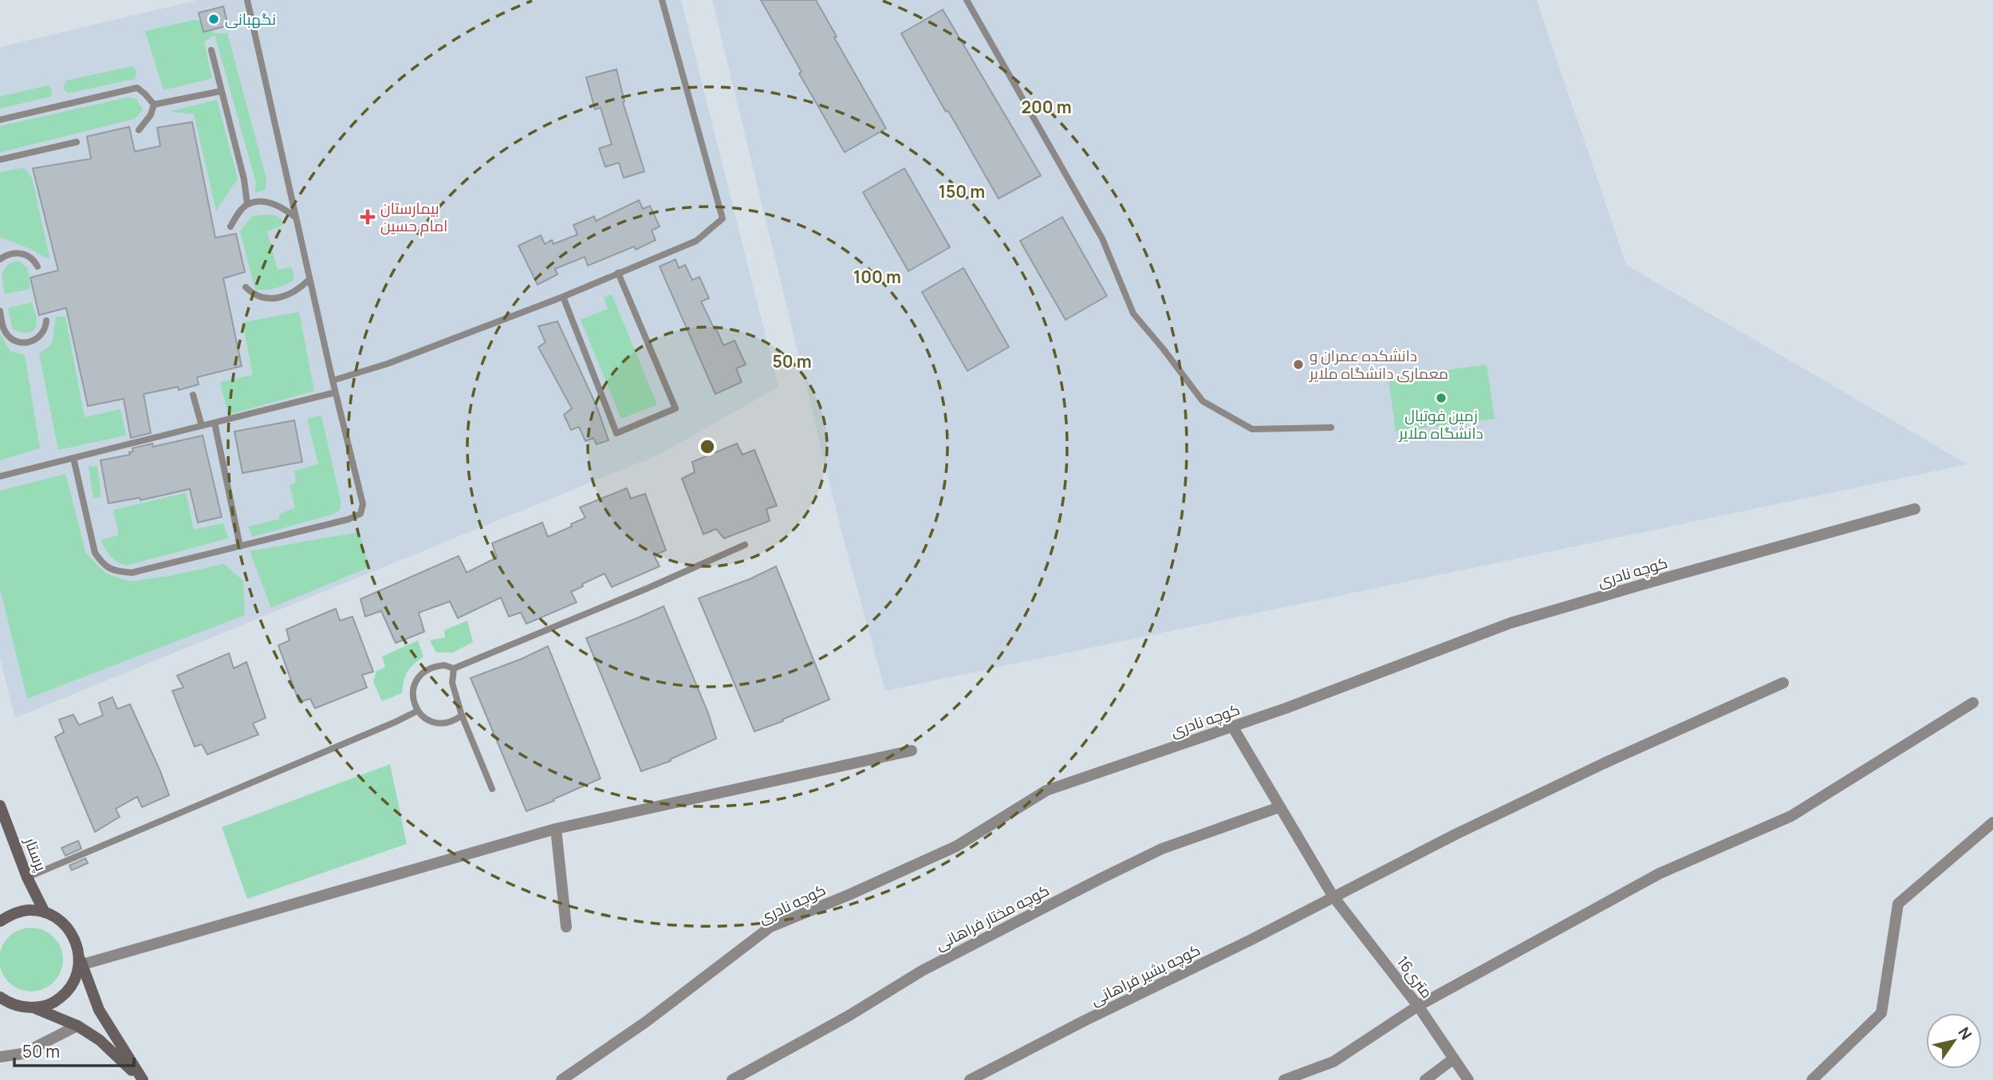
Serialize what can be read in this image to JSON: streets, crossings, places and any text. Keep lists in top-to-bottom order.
{
  "streets": {
    "main road": ["پرستار"],
    "street": [
      "کوچه نادری",
      "کوچه مختار فراهانی",
      "کوچه بشیر فراهانی",
      "16متری"
    ]
  },
  "crossings": [
    ["کوچه نادری", "16متری"],
    ["کوچه مختار فراهانی", "16متری"],
    ["کوچه بشیر فراهانی", "16متری"]
  ],
  "places": {
    "other": ["نگهبانی", "دانشکده عمران و معماری دانشگاه ملایر", "زمین فوتبال دانشگاه ملایر"],
    "health": ["بیمارستان امام حسین"]
  },
  "scale_bar": "50 m",
  "north": "top right",
  "rings": [
    "200 m",
    "150 m",
    "100 m",
    "50 m"
  ]
}
